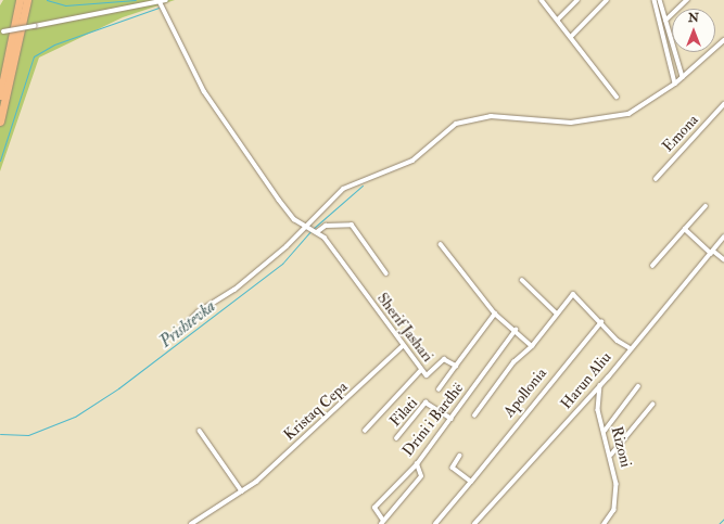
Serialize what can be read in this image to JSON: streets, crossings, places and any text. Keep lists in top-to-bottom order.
{
  "streets": {
    "street": [
      "Emona",
      "Sherif Jashari",
      "Harun Aliu",
      "Apollonia",
      "Kristaq Cepa",
      "Filati",
      "Drini i Bardhë",
      "Rizoni"
    ]
  },
  "crossings": [
    ["Sherif Jashari", "Kristaq Cepa"],
    ["Harun Aliu", "Rizoni"],
    ["Filati", "Drini i Bardhë"]
  ],
  "water": ["Prishtevka"],
  "north": "top"
}
